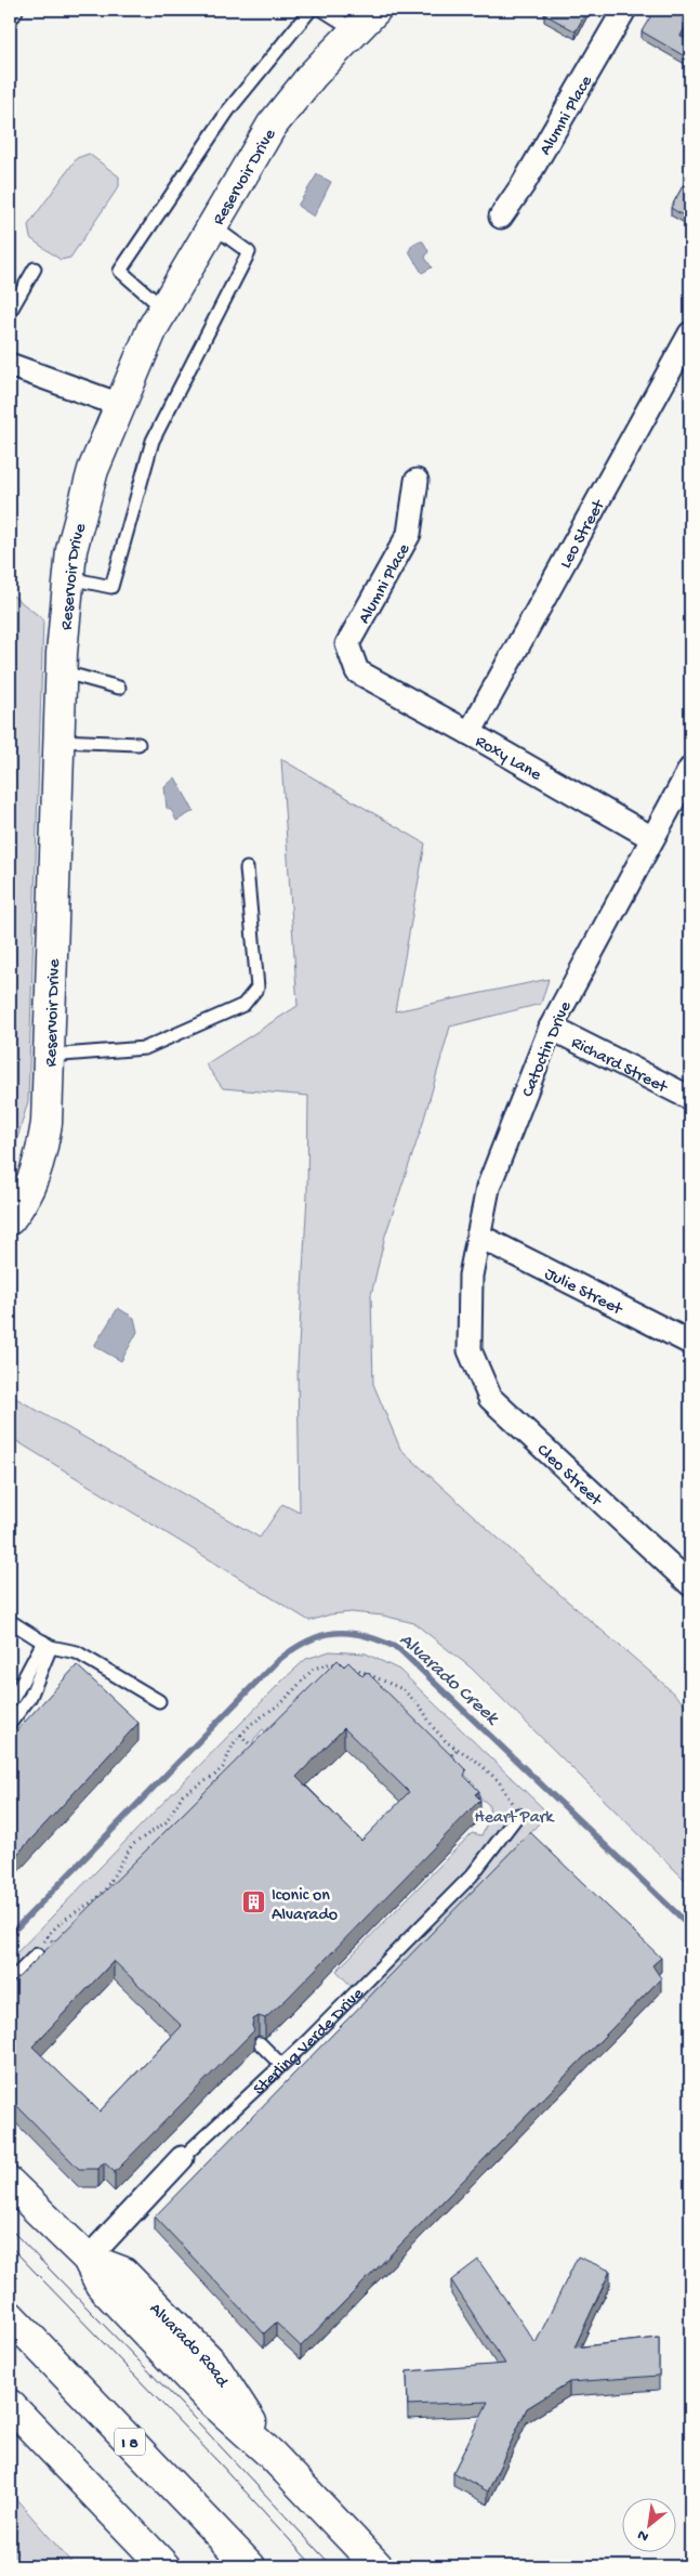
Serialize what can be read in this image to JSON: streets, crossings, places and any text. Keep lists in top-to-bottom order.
{
  "streets": {
    "main road": ["Reservoir Drive", "Alvarado Road", "I 8"],
    "street": [
      "Alumni Place",
      "Leo Street",
      "Roxy Lane",
      "Catoctin Drive",
      "Richard Street",
      "Julie Street",
      "Cleo Street",
      "Sterling Verde Drive"
    ]
  },
  "crossings": [
    ["Alumni Place", "Roxy Lane"],
    ["Leo Street", "Roxy Lane"],
    ["Roxy Lane", "Catoctin Drive"],
    ["Catoctin Drive", "Richard Street"],
    ["Catoctin Drive", "Julie Street"],
    ["Catoctin Drive", "Cleo Street"],
    ["Sterling Verde Drive", "Alvarado Road"]
  ],
  "water": ["Alvarado Creek"],
  "parks": ["Heart Park"],
  "places": {
    "building": ["Iconic on Alvarado"]
  },
  "north": "bottom left"
}
